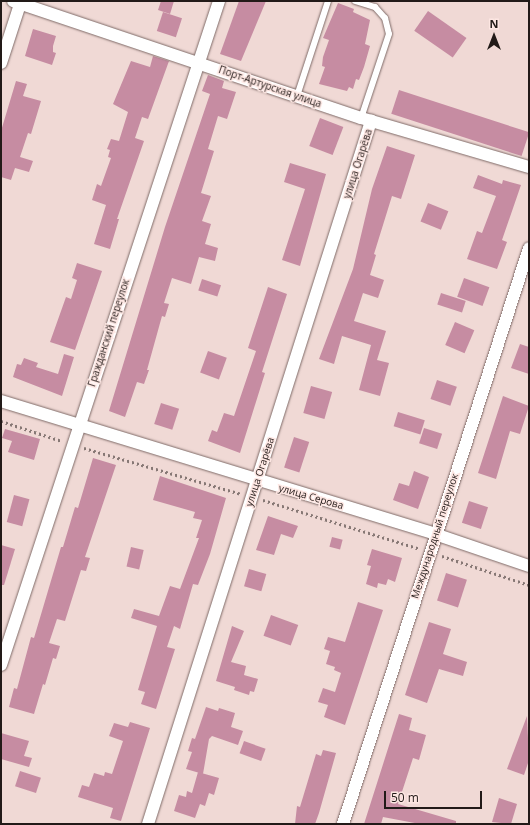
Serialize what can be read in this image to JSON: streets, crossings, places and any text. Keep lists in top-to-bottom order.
{
  "streets": {
    "street": [
      "Порт-Артурская улица",
      "улица Огарёва",
      "Гражданский переулок",
      "улица Серова",
      "Международный переулок"
    ]
  },
  "crossings": [
    ["Порт-Артурская улица", "улица Огарёва"],
    ["Порт-Артурская улица", "Гражданский переулок"],
    ["улица Огарёва", "улица Серова"],
    ["Гражданский переулок", "улица Серова"],
    ["улица Серова", "Международный переулок"]
  ],
  "scale_bar": "50 m",
  "north": "top"
}
